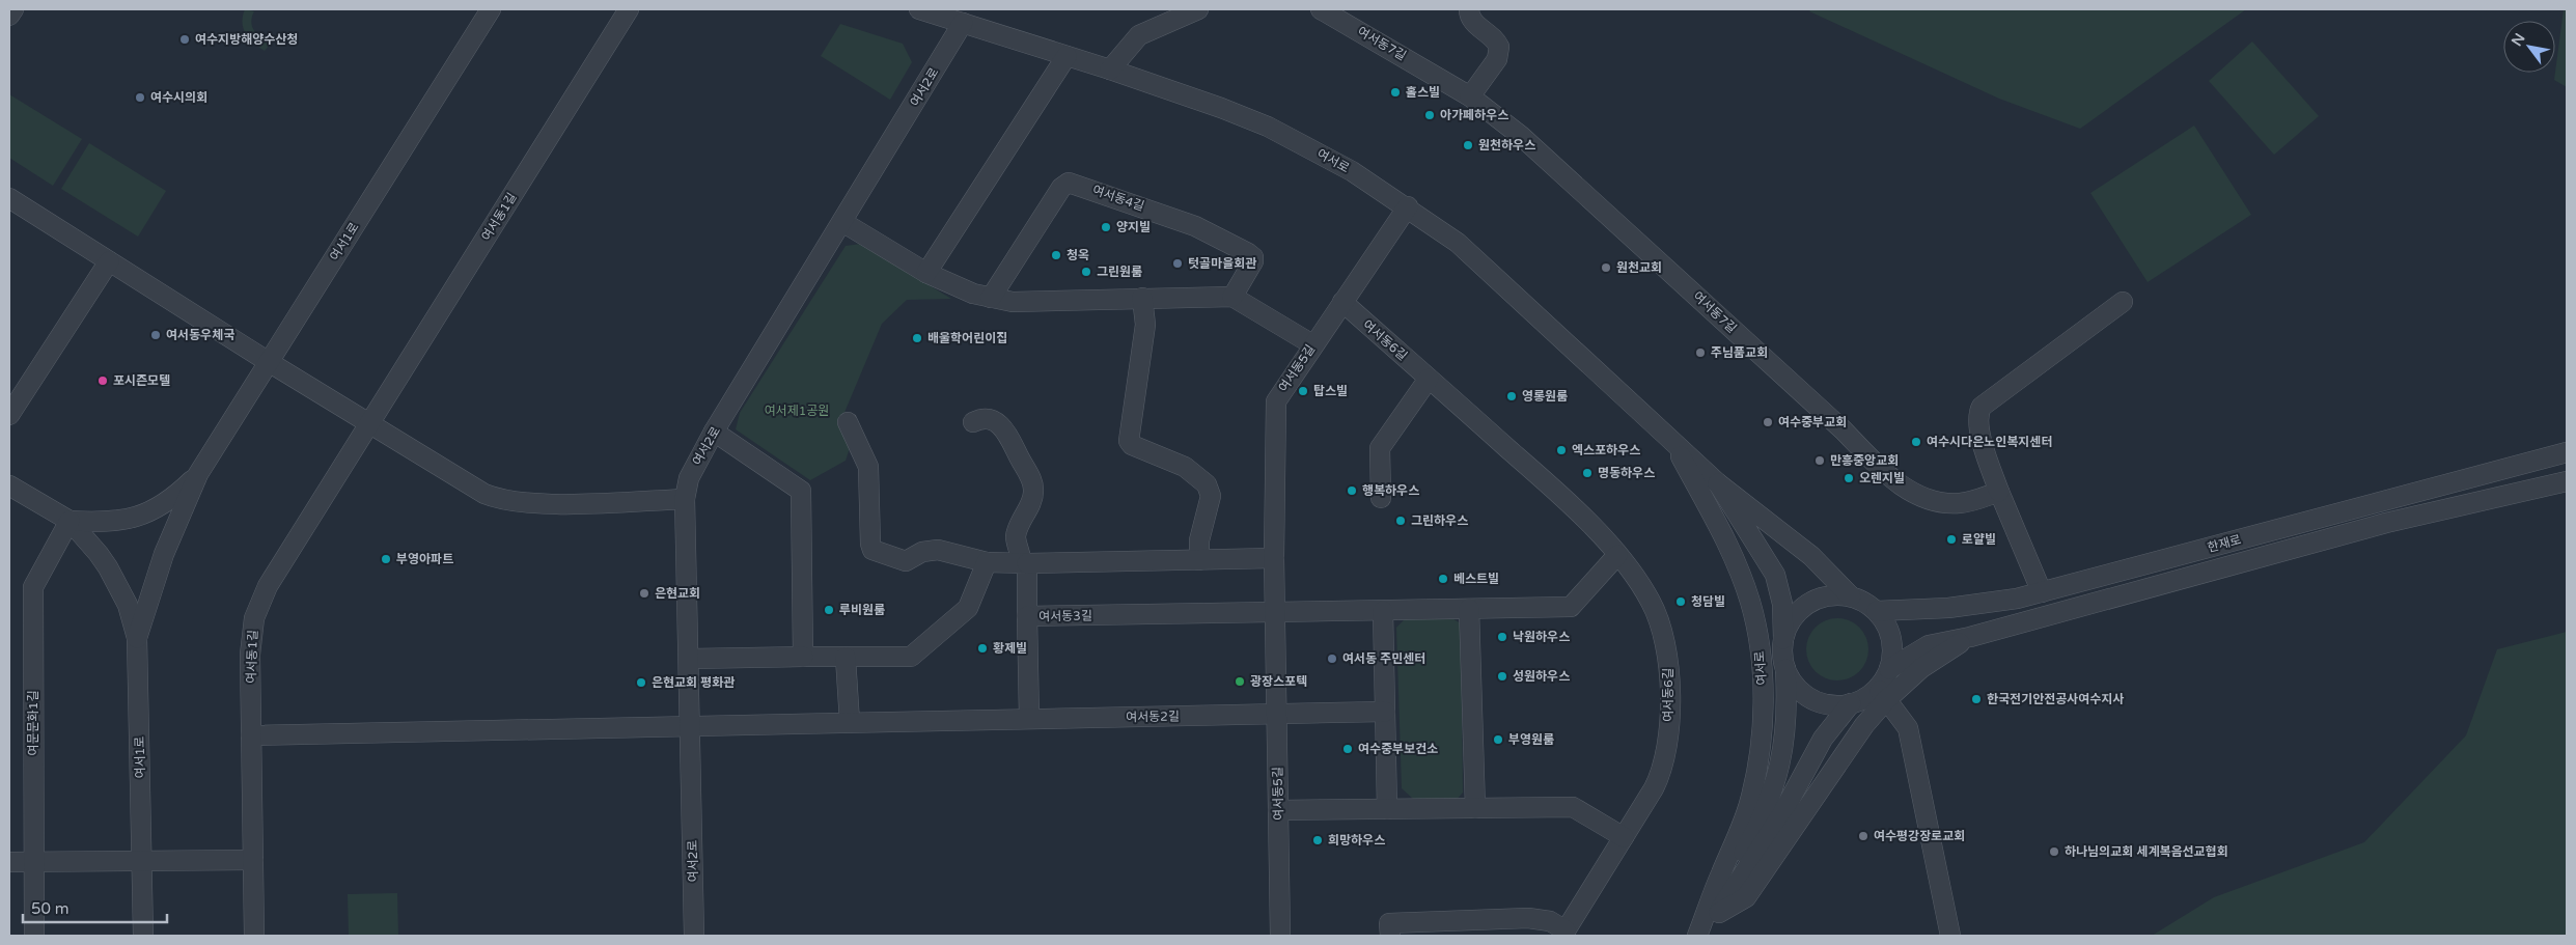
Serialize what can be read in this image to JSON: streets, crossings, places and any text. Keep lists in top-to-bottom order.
{
  "streets": {
    "street": [
      "여서동7길",
      "여서2로",
      "여서로",
      "여서동4길",
      "여서동1길",
      "여서1로",
      "여서동6길",
      "여서동5길",
      "한재로",
      "여서동3길",
      "여서동2길",
      "여문문화1길"
    ]
  },
  "crossings": [
    ["여서2로", "여서로"],
    ["여서2로", "여서동2길"],
    ["여서로", "여서동5길"],
    ["여서로", "한재로"],
    ["여서동1길", "여서동2길"],
    ["여서1로", "여문문화1길"],
    ["여서동6길", "여서동5길"],
    ["여서동5길", "여서동3길"],
    ["여서동5길", "여서동2길"]
  ],
  "parks": ["여서제1공원"],
  "places": [
    "여수지방해양수산청",
    "홀스빌",
    "여수시의회",
    "아가페하우스",
    "원천하우스",
    "양지빌",
    "청옥",
    "텃골마을회관",
    "원천교회",
    "그린원룸",
    "여서동우체국",
    "배울학어린이집",
    "주님품교회",
    "포시즌모텔",
    "탑스빌",
    "영롱원룸",
    "여수중부교회",
    "여수시다은노인복지센터",
    "엑스포하우스",
    "만흥중앙교회",
    "명동하우스",
    "오렌지빌",
    "행복하우스",
    "그린하우스",
    "로얄빌",
    "부영아파트",
    "베스트빌",
    "은현교회",
    "청담빌",
    "루비원룸",
    "낙원하우스",
    "황제빌",
    "여서동 주민센터",
    "성원하우스",
    "광장스포텍",
    "은현교회 평화관",
    "한국전기안전공사여수지사",
    "부영원룸",
    "여수중부보건소",
    "여수평강장로교회",
    "희망하우스",
    "하나님의교회 세계복음선교협회"
  ],
  "scale_bar": "50 m",
  "north": "top left"
}
